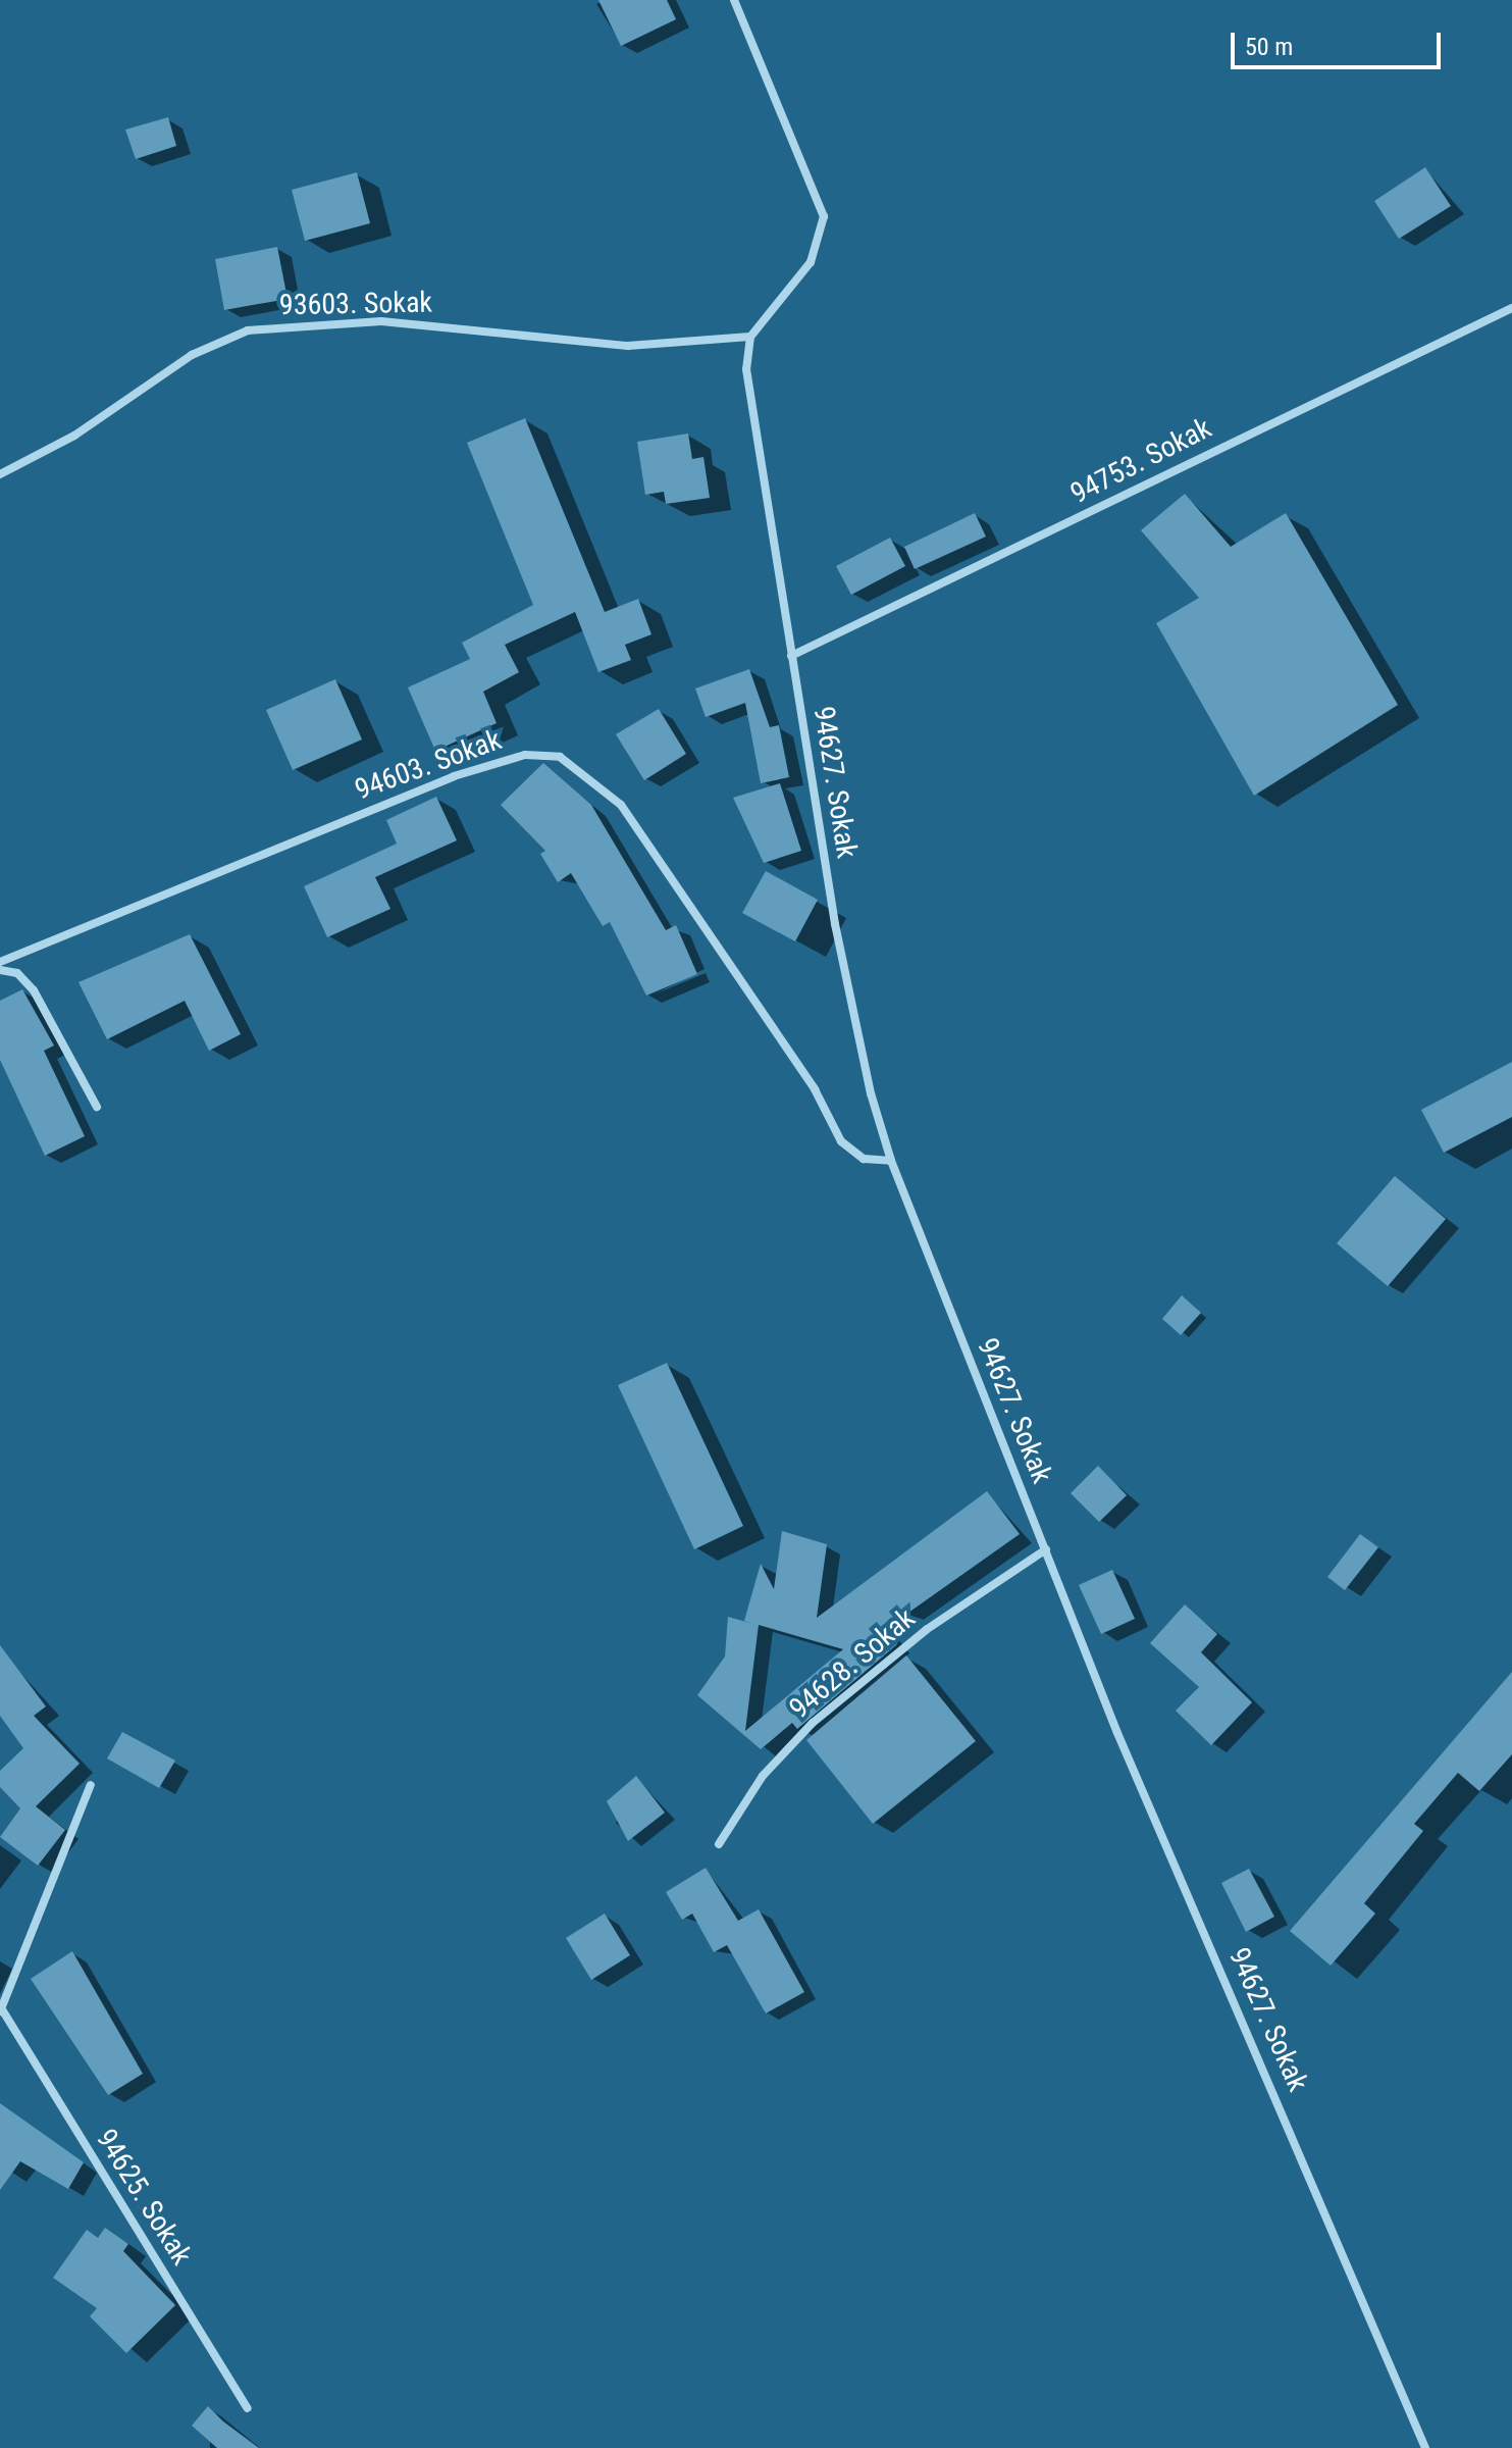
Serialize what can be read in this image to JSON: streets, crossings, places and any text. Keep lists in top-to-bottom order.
{
  "streets": {
    "street": [
      "93603. Sokak",
      "94753. Sokak",
      "94603. Sokak",
      "94627. Sokak",
      "94628. Sokak",
      "94625. Sokak"
    ]
  },
  "crossings": [
    ["93603. Sokak", "94627. Sokak"],
    ["94753. Sokak", "94627. Sokak"],
    ["94603. Sokak", "94627. Sokak"],
    ["94627. Sokak", "94628. Sokak"]
  ],
  "scale_bar": "50 m"
}
